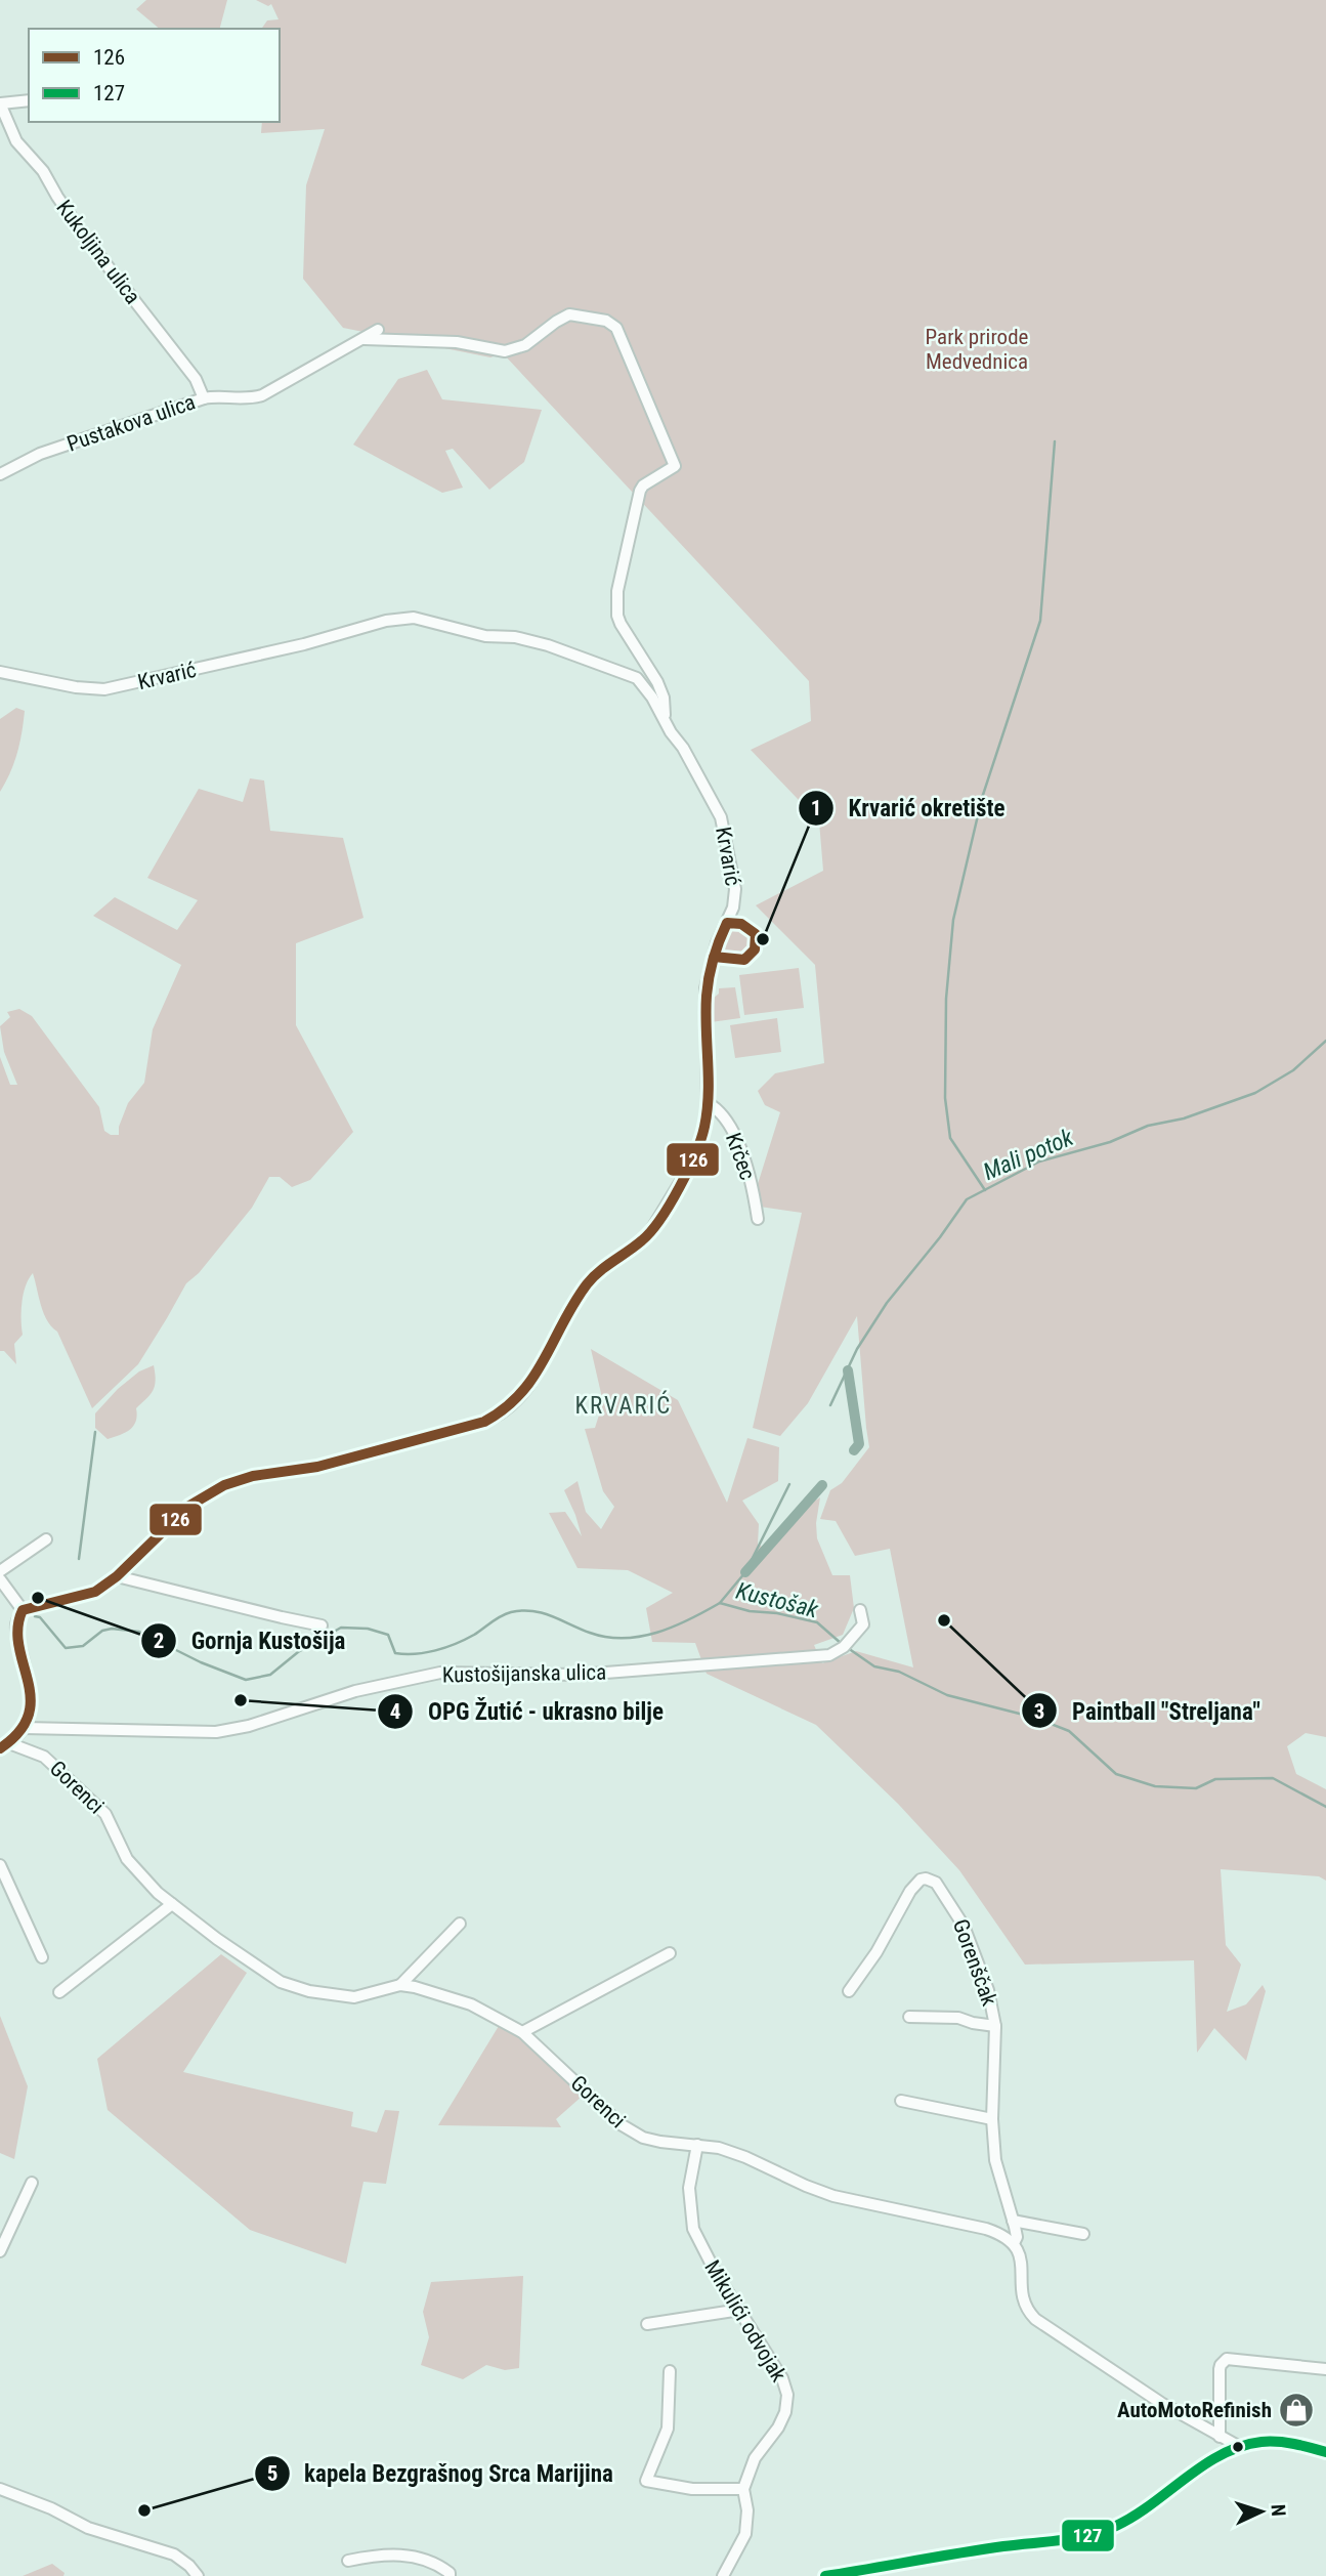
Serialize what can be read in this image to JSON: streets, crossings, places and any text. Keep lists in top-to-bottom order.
{
  "streets": {
    "street": [
      "Kukoljina ulica",
      "Pustakova ulica",
      "Krvarić",
      "Krčec",
      "Kustošijanska ulica",
      "Gorenci",
      "Gorenščak",
      "Mikulići odvojak"
    ]
  },
  "crossings": [
    ["Kukoljina ulica", "Pustakova ulica"],
    ["Krvarić", "Krčec"],
    ["Gorenci", "Gorenščak"],
    ["Gorenci", "Mikulići odvojak"]
  ],
  "districts": ["KRVARIĆ"],
  "water": ["Mali potok", "Kustošak"],
  "parks": ["Park prirode Medvednica"],
  "places": {
    "other": [
      "Krvarić okretište",
      "Gornja Kustošija",
      "Paintball \"Streljana\"",
      "OPG Žutić - ukrasno bilje",
      "kapela Bezgrašnog Srca Marijina"
    ],
    "shop": ["AutoMotoRefinish"]
  },
  "lines": ["transit line 126", "transit line 127"],
  "legend": ["126", "127"],
  "north": "right"
}
